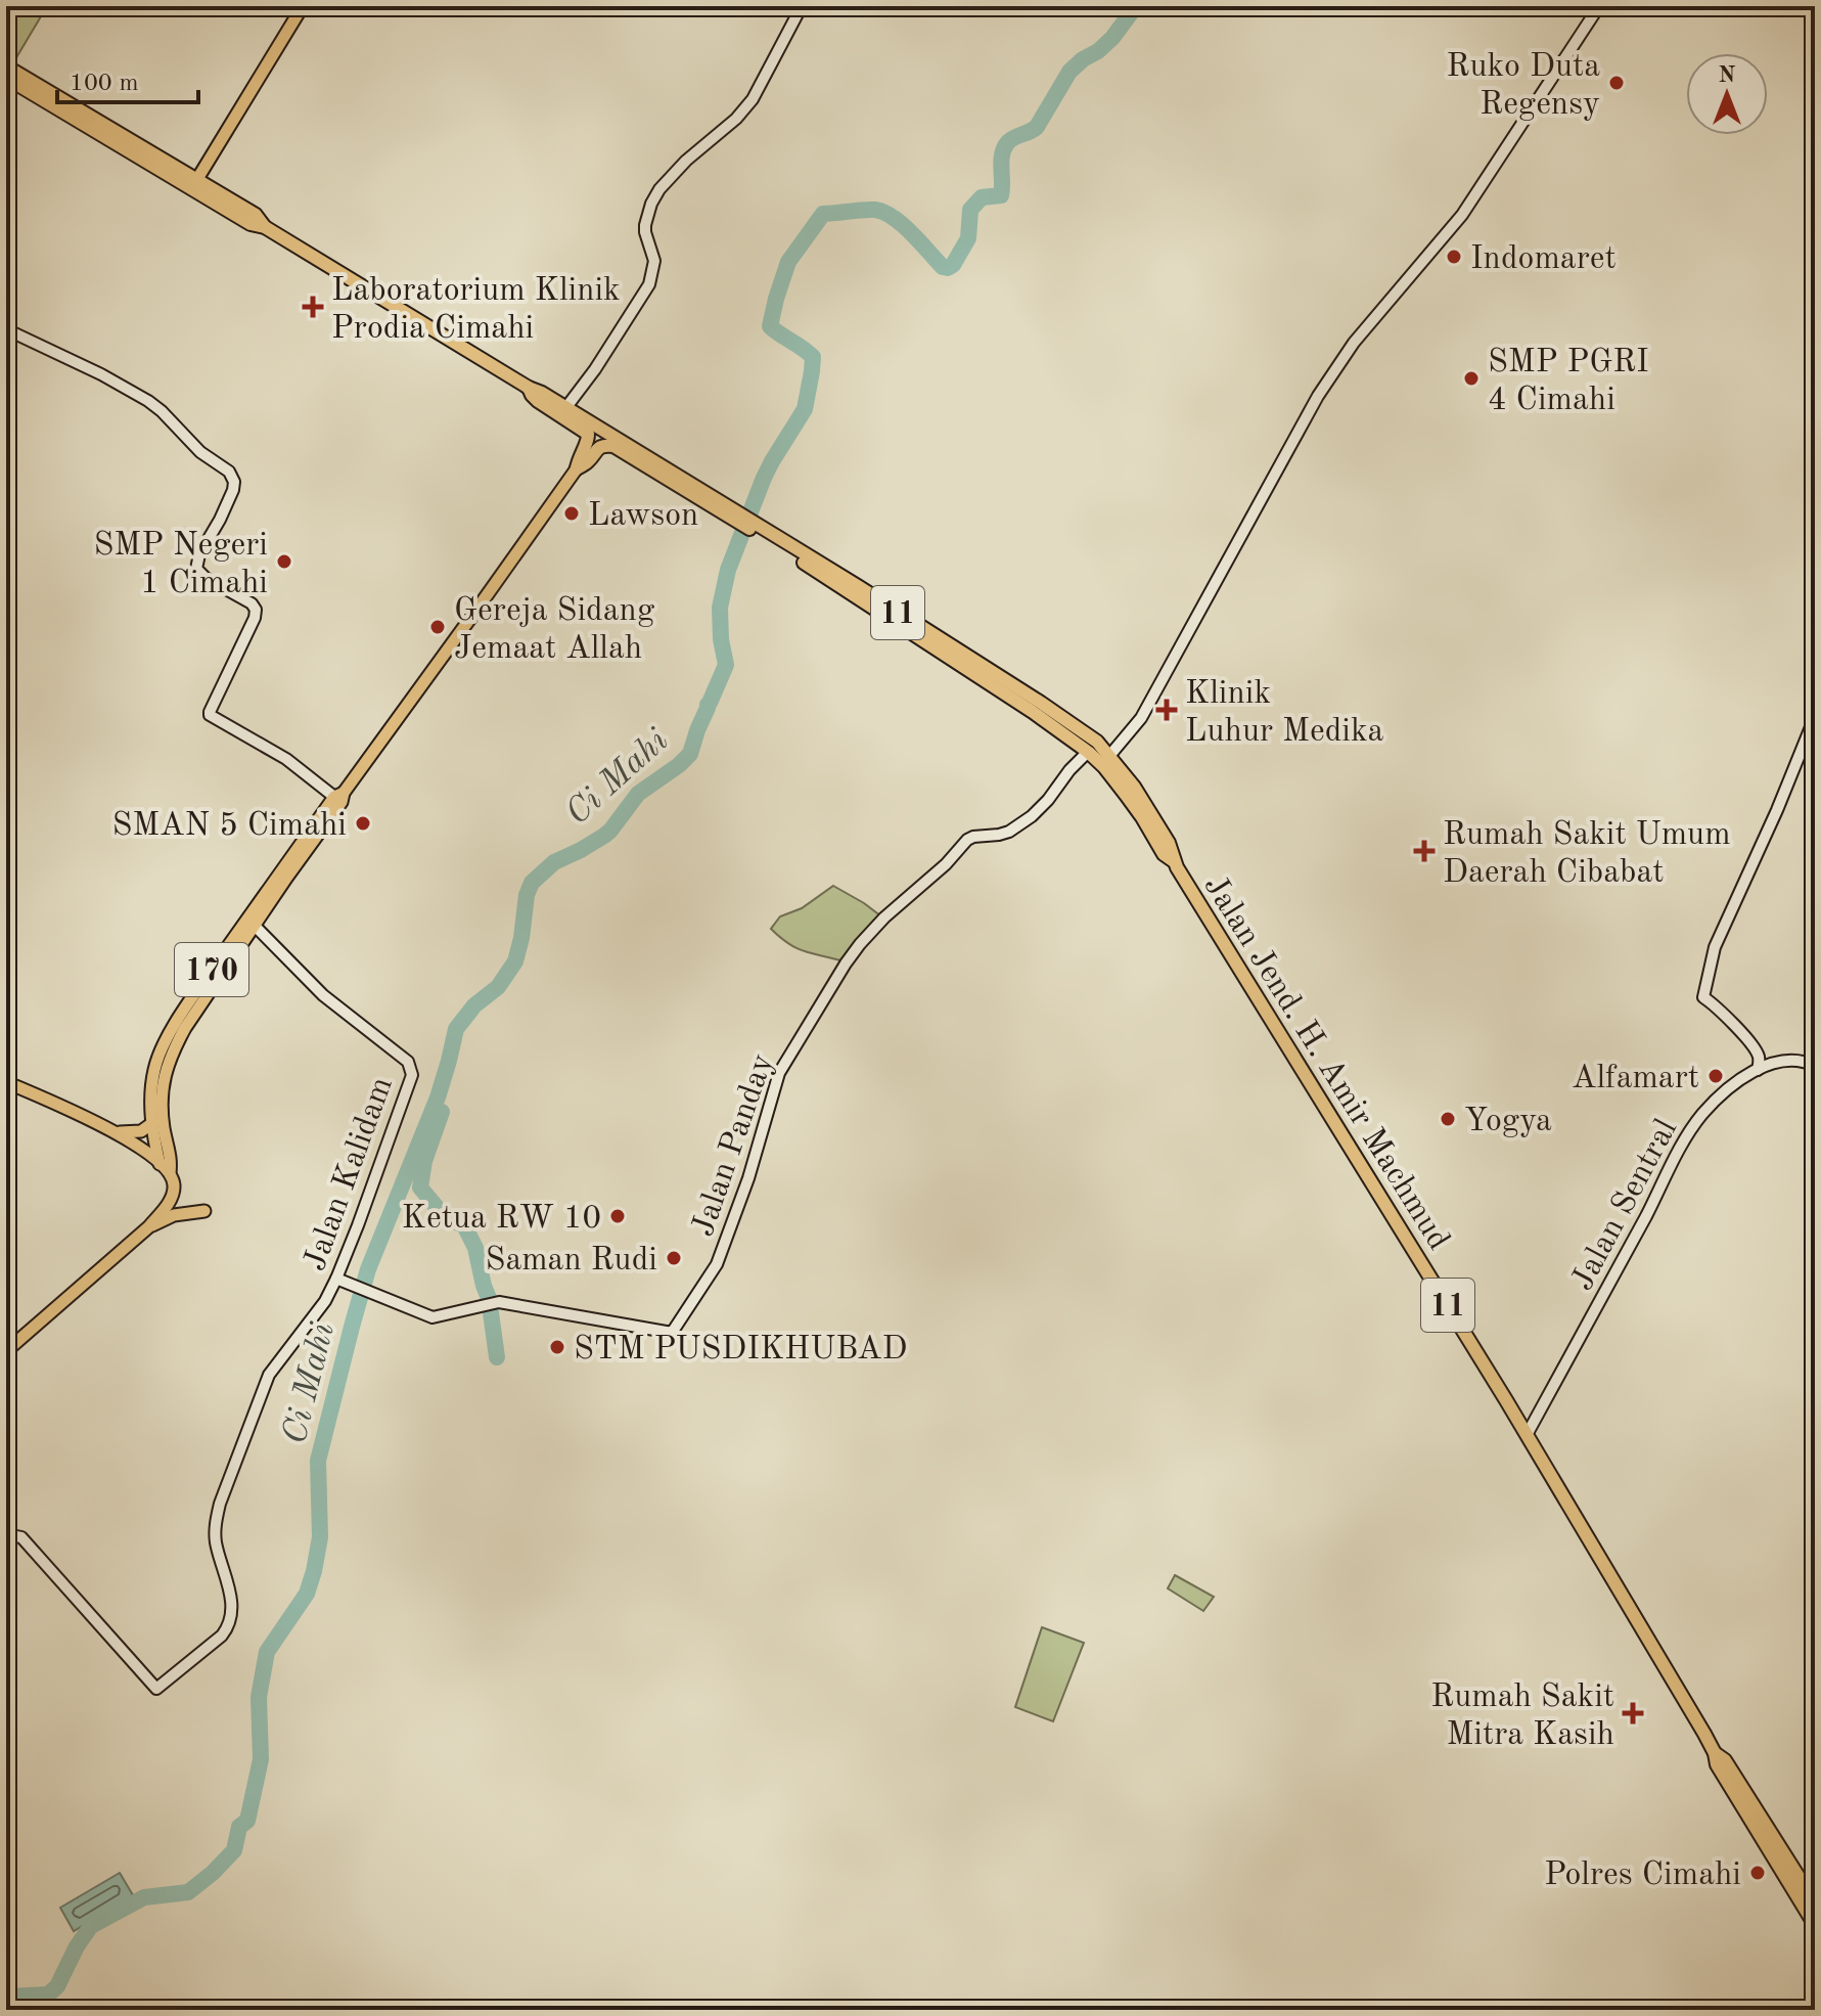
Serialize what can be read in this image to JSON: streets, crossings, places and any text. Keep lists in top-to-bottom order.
{
  "streets": {
    "highway": ["11", "Jalan Jend. H. Amir Machmud"],
    "main road": ["170"],
    "street": ["Jalan Panday", "Jalan Kalidam", "Jalan Sentral"]
  },
  "crossings": [
    ["170", "Jalan Jend. H. Amir Machmud"],
    ["170", "Jalan Kalidam"],
    ["Jalan Jend. H. Amir Machmud", "Jalan Panday"],
    ["Jalan Jend. H. Amir Machmud", "Jalan Sentral"],
    ["Jalan Panday", "Jalan Kalidam"]
  ],
  "water": ["Ci Mahi"],
  "places": {
    "other": [
      "Ruko Duta Regensy",
      "Indomaret",
      "SMP PGRI 4 Cimahi",
      "Lawson",
      "SMP Negeri 1 Cimahi",
      "Gereja Sidang Jemaat Allah",
      "SMAN 5 Cimahi",
      "Alfamart",
      "Yogya",
      "Ketua RW 10",
      "Saman Rudi",
      "STM PUSDIKHUBAD",
      "Polres Cimahi"
    ],
    "health": [
      "Laboratorium Klinik Prodia Cimahi",
      "Klinik Luhur Medika",
      "Rumah Sakit Umum Daerah Cibabat",
      "Rumah Sakit Mitra Kasih"
    ]
  },
  "scale_bar": "100 m",
  "north": "top"
}
